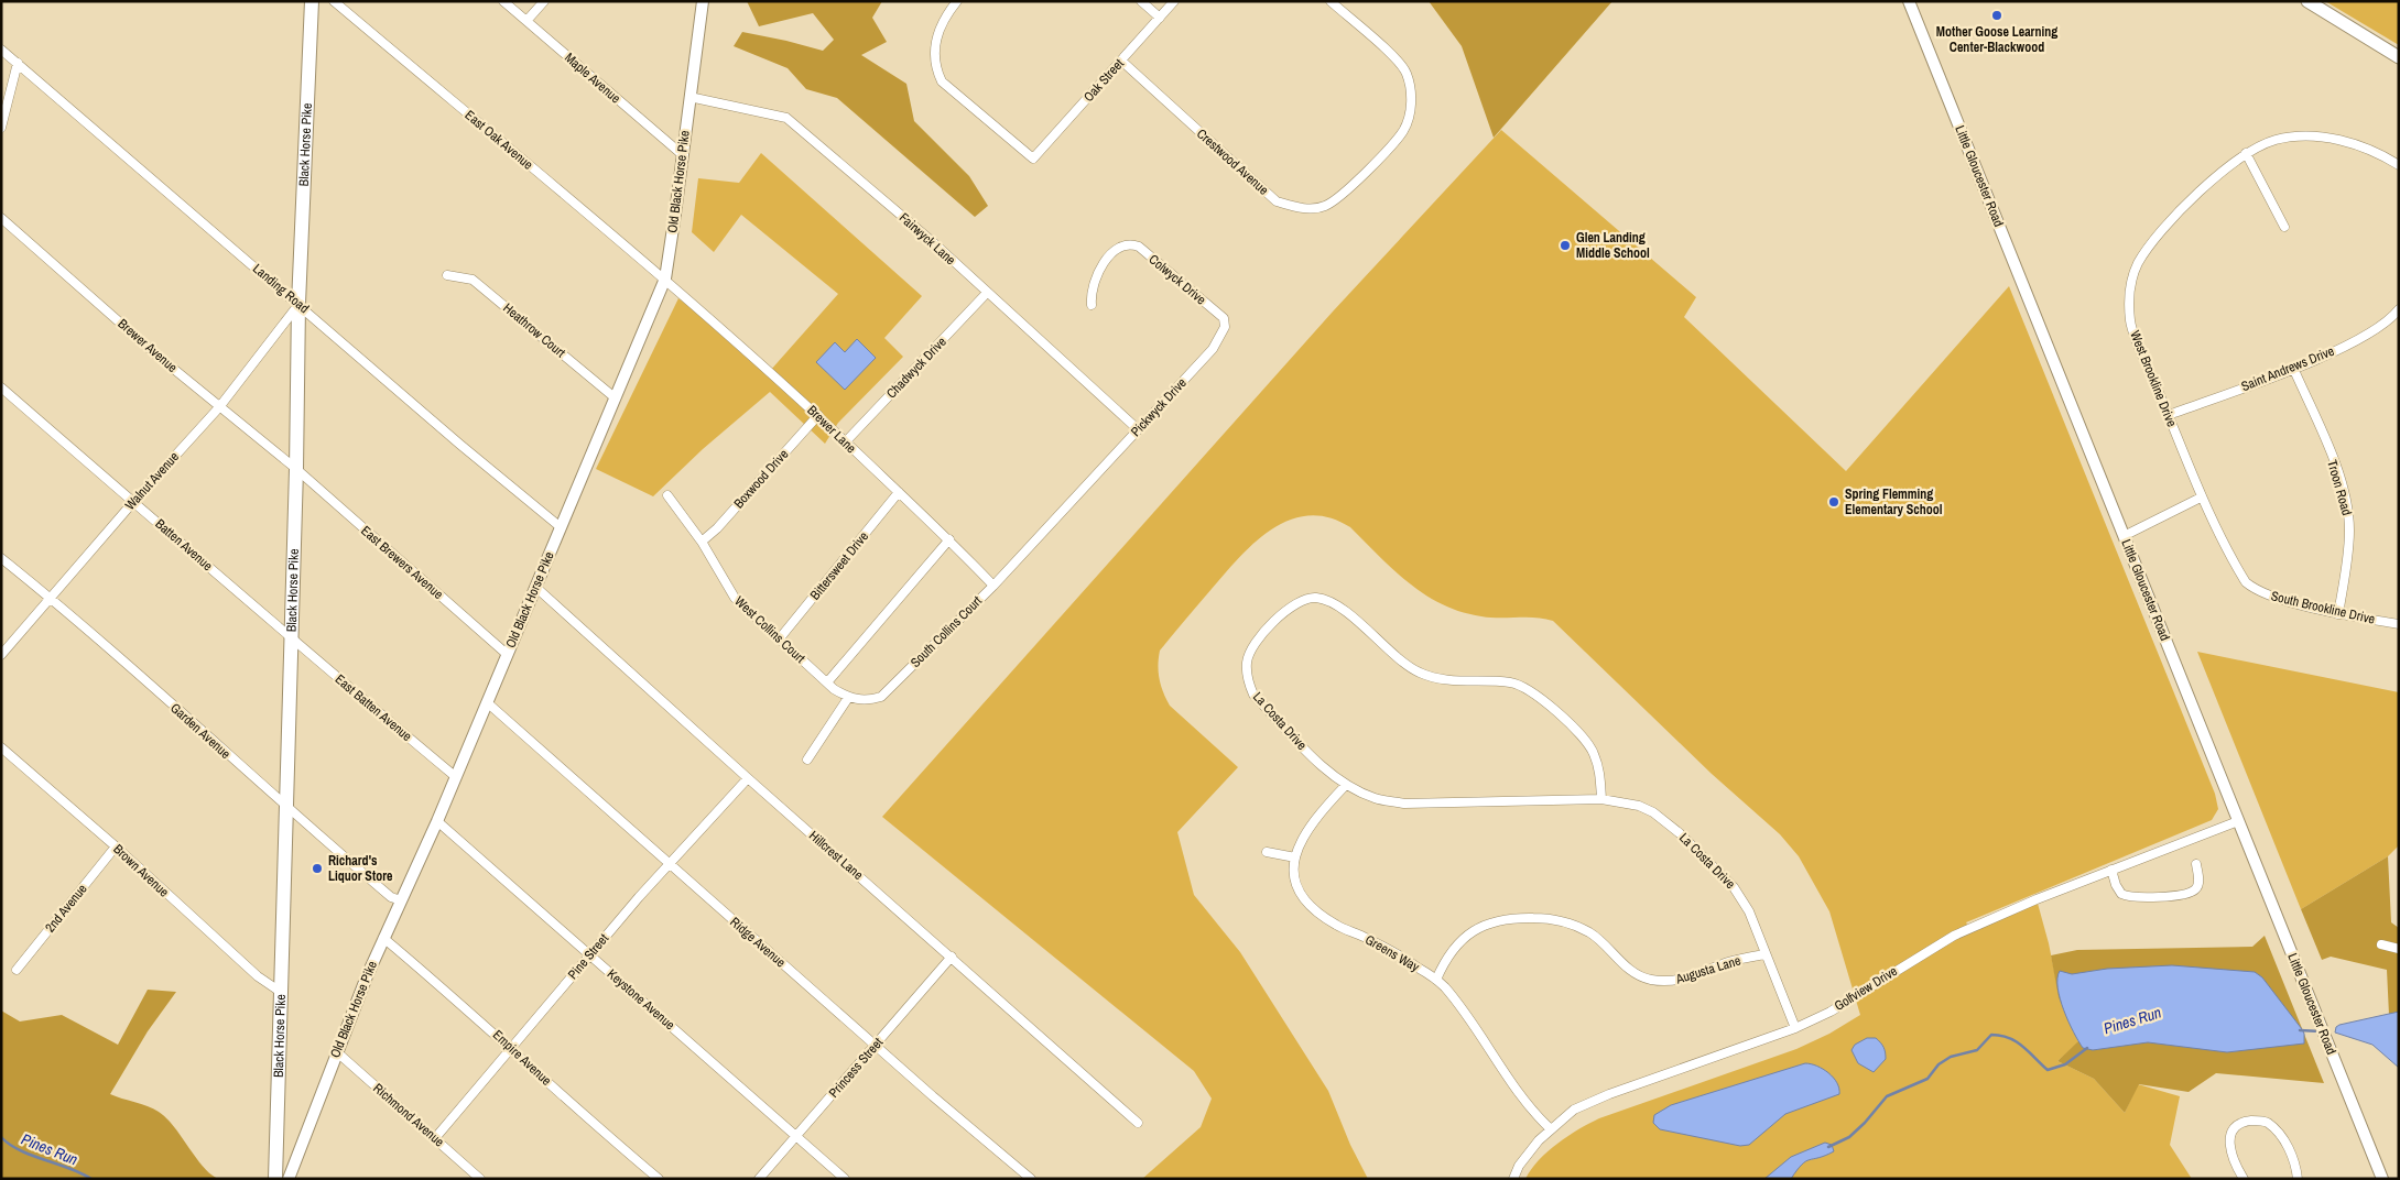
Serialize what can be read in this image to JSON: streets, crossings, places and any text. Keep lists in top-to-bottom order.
{
  "streets": {
    "main road": ["Black Horse Pike"],
    "street": [
      "Maple Avenue",
      "Oak Street",
      "East Oak Avenue",
      "Crestwood Avenue",
      "Little Gloucester Road",
      "Old Black Horse Pike",
      "Fairwyck Lane",
      "Colwyck Drive",
      "Landing Road",
      "Heathrow Court",
      "Brewer Avenue",
      "Chadwyck Drive",
      "Saint Andrews Drive",
      "West Brookline Drive",
      "Pickwyck Drive",
      "Brewer Lane",
      "Boxwood Drive",
      "Walnut Avenue",
      "Troon Road",
      "Batten Avenue",
      "East Brewers Avenue",
      "Bittersweet Drive",
      "South Brookline Drive",
      "West Collins Court",
      "South Collins Court",
      "East Batten Avenue",
      "La Costa Drive",
      "Garden Avenue",
      "Hillcrest Lane",
      "Brown Avenue",
      "2nd Avenue",
      "Ridge Avenue",
      "Greens Way",
      "Pine Street",
      "Augusta Lane",
      "Golfview Drive",
      "Keystone Avenue",
      "Empire Avenue",
      "Princess Street",
      "Richmond Avenue"
    ]
  },
  "crossings": [
    ["Maple Avenue", "Old Black Horse Pike"],
    ["Oak Street", "Crestwood Avenue"],
    ["East Oak Avenue", "Old Black Horse Pike"],
    ["East Oak Avenue", "Brewer Lane"],
    ["Black Horse Pike", "Landing Road"],
    ["Black Horse Pike", "Brewer Avenue"],
    ["Black Horse Pike", "Walnut Avenue"],
    ["Black Horse Pike", "Batten Avenue"],
    ["Black Horse Pike", "East Brewers Avenue"],
    ["Black Horse Pike", "East Batten Avenue"],
    ["Black Horse Pike", "Garden Avenue"],
    ["Black Horse Pike", "Brown Avenue"],
    ["Little Gloucester Road", "Golfview Drive"],
    ["Old Black Horse Pike", "Fairwyck Lane"],
    ["Old Black Horse Pike", "Landing Road"],
    ["Old Black Horse Pike", "Heathrow Court"],
    ["Old Black Horse Pike", "Brewer Lane"],
    ["Old Black Horse Pike", "East Brewers Avenue"],
    ["Old Black Horse Pike", "East Batten Avenue"],
    ["Old Black Horse Pike", "Garden Avenue"],
    ["Old Black Horse Pike", "Hillcrest Lane"],
    ["Old Black Horse Pike", "Ridge Avenue"],
    ["Old Black Horse Pike", "Keystone Avenue"],
    ["Old Black Horse Pike", "Empire Avenue"],
    ["Old Black Horse Pike", "Richmond Avenue"],
    ["Fairwyck Lane", "Chadwyck Drive"],
    ["Fairwyck Lane", "Pickwyck Drive"],
    ["Colwyck Drive", "Pickwyck Drive"],
    ["Landing Road", "Walnut Avenue"],
    ["Brewer Avenue", "Walnut Avenue"],
    ["Brewer Avenue", "East Brewers Avenue"],
    ["Chadwyck Drive", "Brewer Lane"],
    ["Saint Andrews Drive", "West Brookline Drive"],
    ["Saint Andrews Drive", "Troon Road"],
    ["West Brookline Drive", "South Brookline Drive"],
    ["Pickwyck Drive", "South Collins Court"],
    ["Brewer Lane", "Boxwood Drive"],
    ["Brewer Lane", "Bittersweet Drive"],
    ["Brewer Lane", "South Collins Court"],
    ["Boxwood Drive", "West Collins Court"],
    ["Walnut Avenue", "Batten Avenue"],
    ["Walnut Avenue", "Garden Avenue"],
    ["Troon Road", "South Brookline Drive"],
    ["Batten Avenue", "East Batten Avenue"],
    ["Bittersweet Drive", "West Collins Court"],
    ["West Collins Court", "South Collins Court"],
    ["La Costa Drive", "Greens Way"],
    ["La Costa Drive", "Augusta Lane"],
    ["La Costa Drive", "Golfview Drive"],
    ["Hillcrest Lane", "Pine Street"],
    ["Hillcrest Lane", "Princess Street"],
    ["Brown Avenue", "2nd Avenue"],
    ["Ridge Avenue", "Pine Street"],
    ["Ridge Avenue", "Princess Street"],
    ["Greens Way", "Augusta Lane"],
    ["Greens Way", "Golfview Drive"],
    ["Pine Street", "Keystone Avenue"],
    ["Pine Street", "Empire Avenue"],
    ["Pine Street", "Richmond Avenue"],
    ["Keystone Avenue", "Princess Street"]
  ],
  "water": ["Pines Run"],
  "places": [
    "Mother Goose Learning Center-Blackwood",
    "Glen Landing Middle School",
    "Spring Flemming Elementary School",
    "Richard's Liquor Store"
  ]
}
